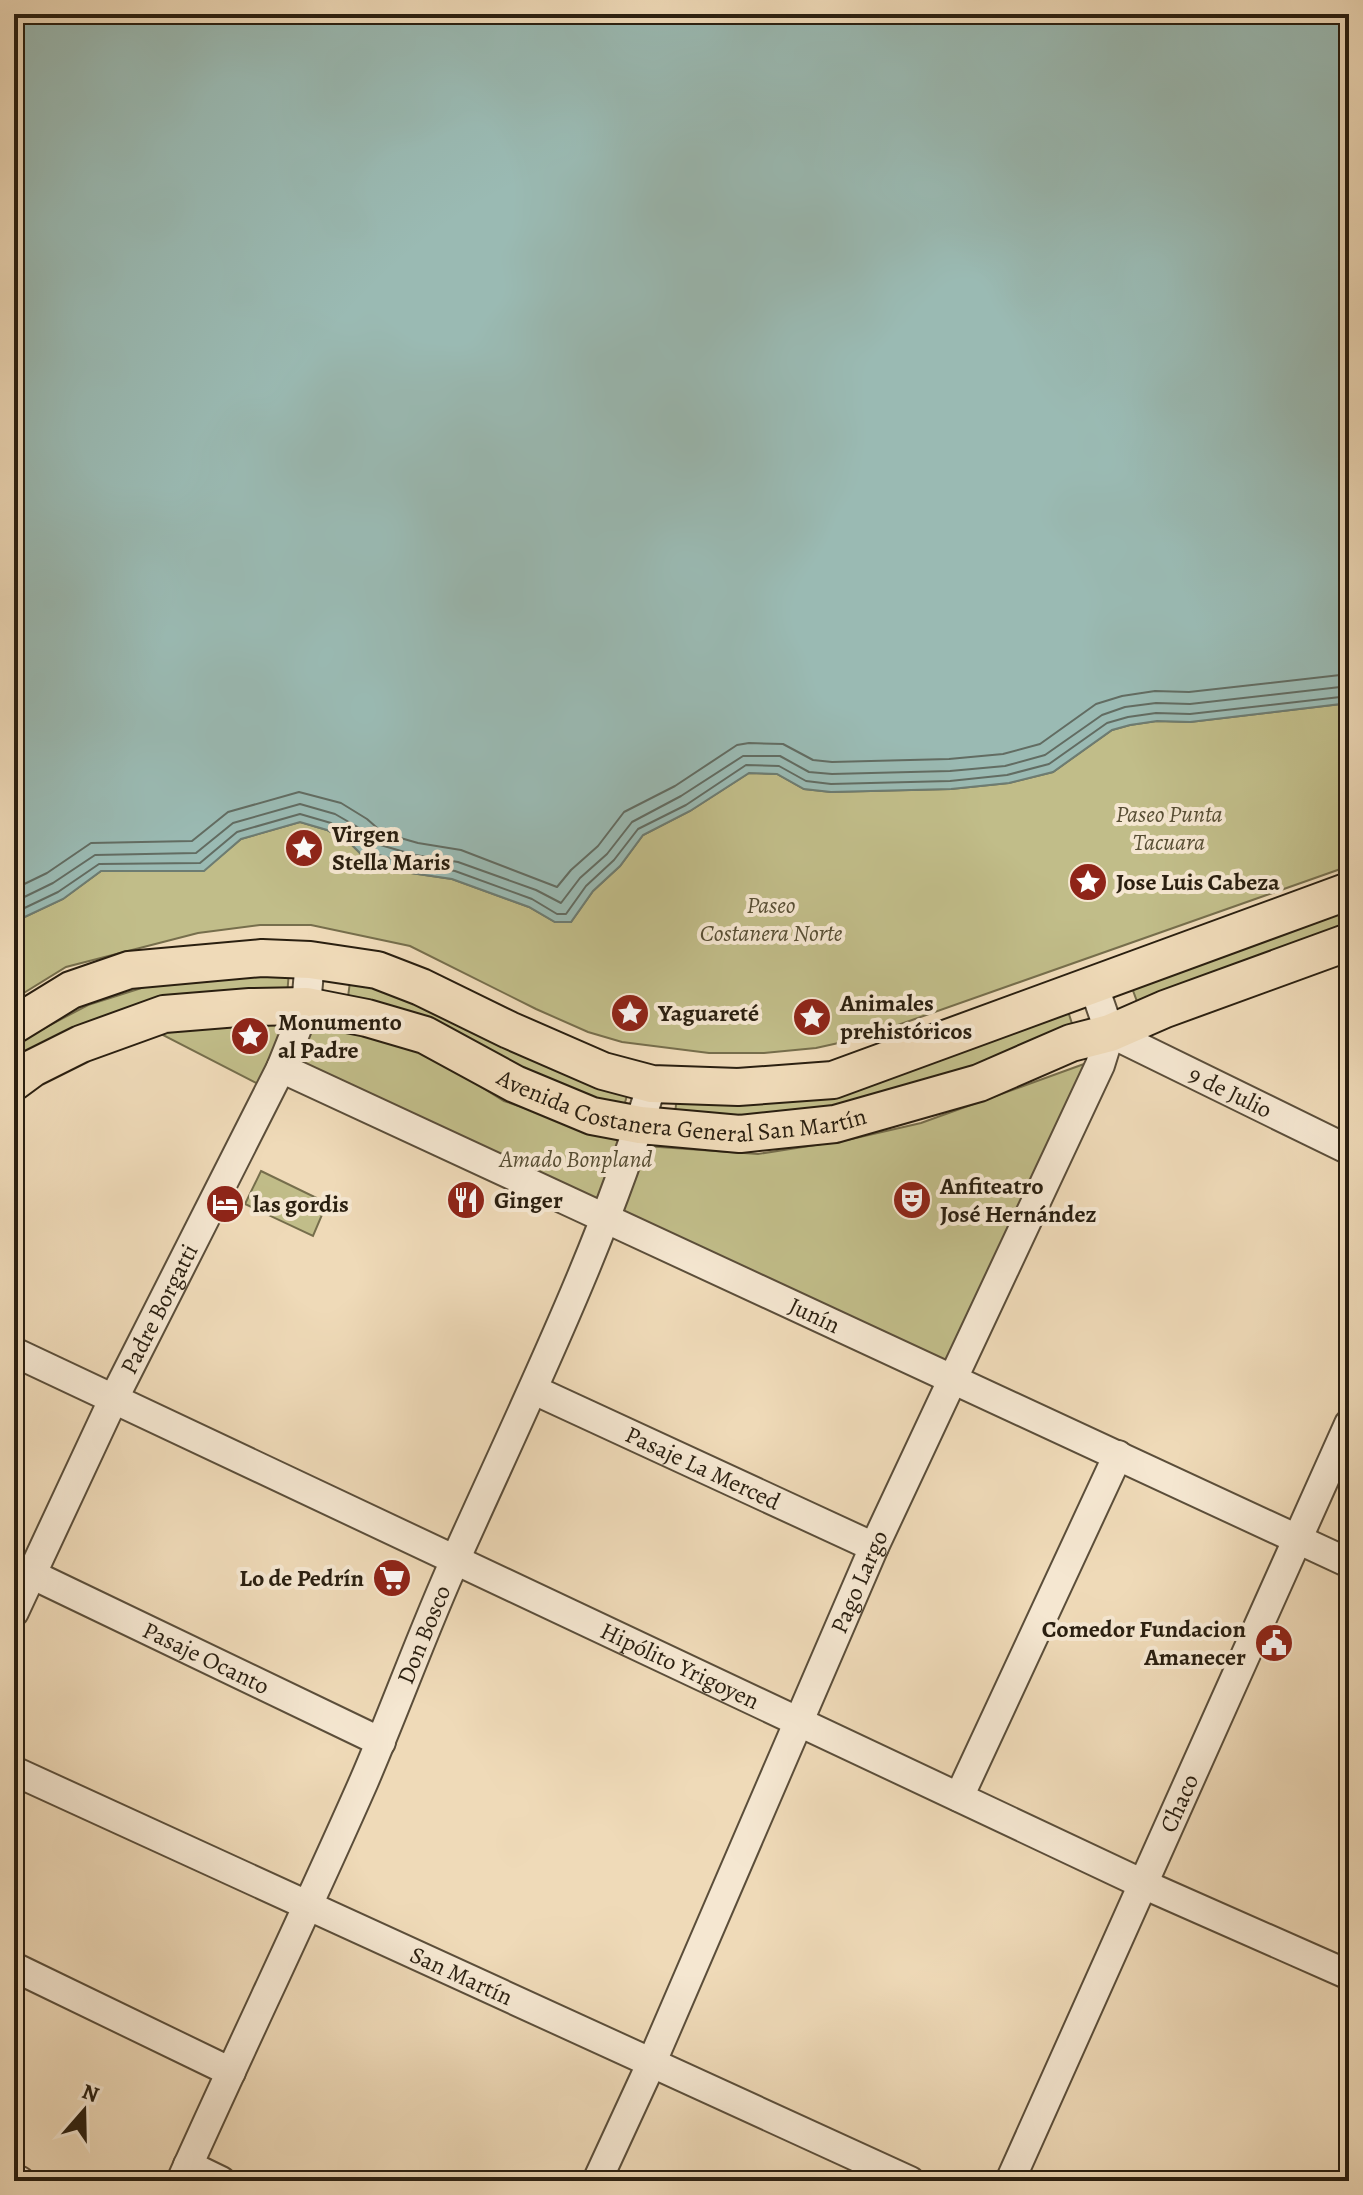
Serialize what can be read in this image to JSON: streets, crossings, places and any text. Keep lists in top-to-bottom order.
{
  "streets": {
    "main road": ["Avenida Costanera General San Martín"],
    "street": [
      "9 de Julio",
      "Padre Borgatti",
      "Junín",
      "Pasaje La Merced",
      "Pago Largo",
      "Don Bosco",
      "Pasaje Ocanto",
      "Hipólito Yrigoyen",
      "Chaco",
      "San Martín"
    ]
  },
  "crossings": [
    ["Avenida Costanera General San Martín", "9 de Julio"],
    ["Avenida Costanera General San Martín", "Padre Borgatti"],
    ["Avenida Costanera General San Martín", "Pago Largo"],
    ["Avenida Costanera General San Martín", "Don Bosco"],
    ["9 de Julio", "Pago Largo"],
    ["Padre Borgatti", "Junín"],
    ["Padre Borgatti", "Pasaje Ocanto"],
    ["Padre Borgatti", "Hipólito Yrigoyen"],
    ["Junín", "Pago Largo"],
    ["Junín", "Don Bosco"],
    ["Junín", "Chaco"],
    ["Pasaje La Merced", "Pago Largo"],
    ["Pasaje La Merced", "Don Bosco"],
    ["Pago Largo", "Hipólito Yrigoyen"],
    ["Pago Largo", "San Martín"],
    ["Don Bosco", "Pasaje Ocanto"],
    ["Don Bosco", "Hipólito Yrigoyen"],
    ["Don Bosco", "San Martín"],
    ["Hipólito Yrigoyen", "Chaco"]
  ],
  "parks": ["Paseo Punta Tacuara", "Paseo Costanera Norte", "Amado Bonpland"],
  "places": {
    "place": [
      "Virgen Stella Maris",
      "Jose Luis Cabeza",
      "Yaguareté",
      "Animales prehistóricos",
      "Monumento al Padre"
    ],
    "restaurant": ["Ginger"],
    "theatre": ["Anfiteatro José Hernández"],
    "hotel": ["las gordis"],
    "supermarket": ["Lo de Pedrín"],
    "public building": ["Comedor Fundacion Amanecer"]
  },
  "north": "top"
}
